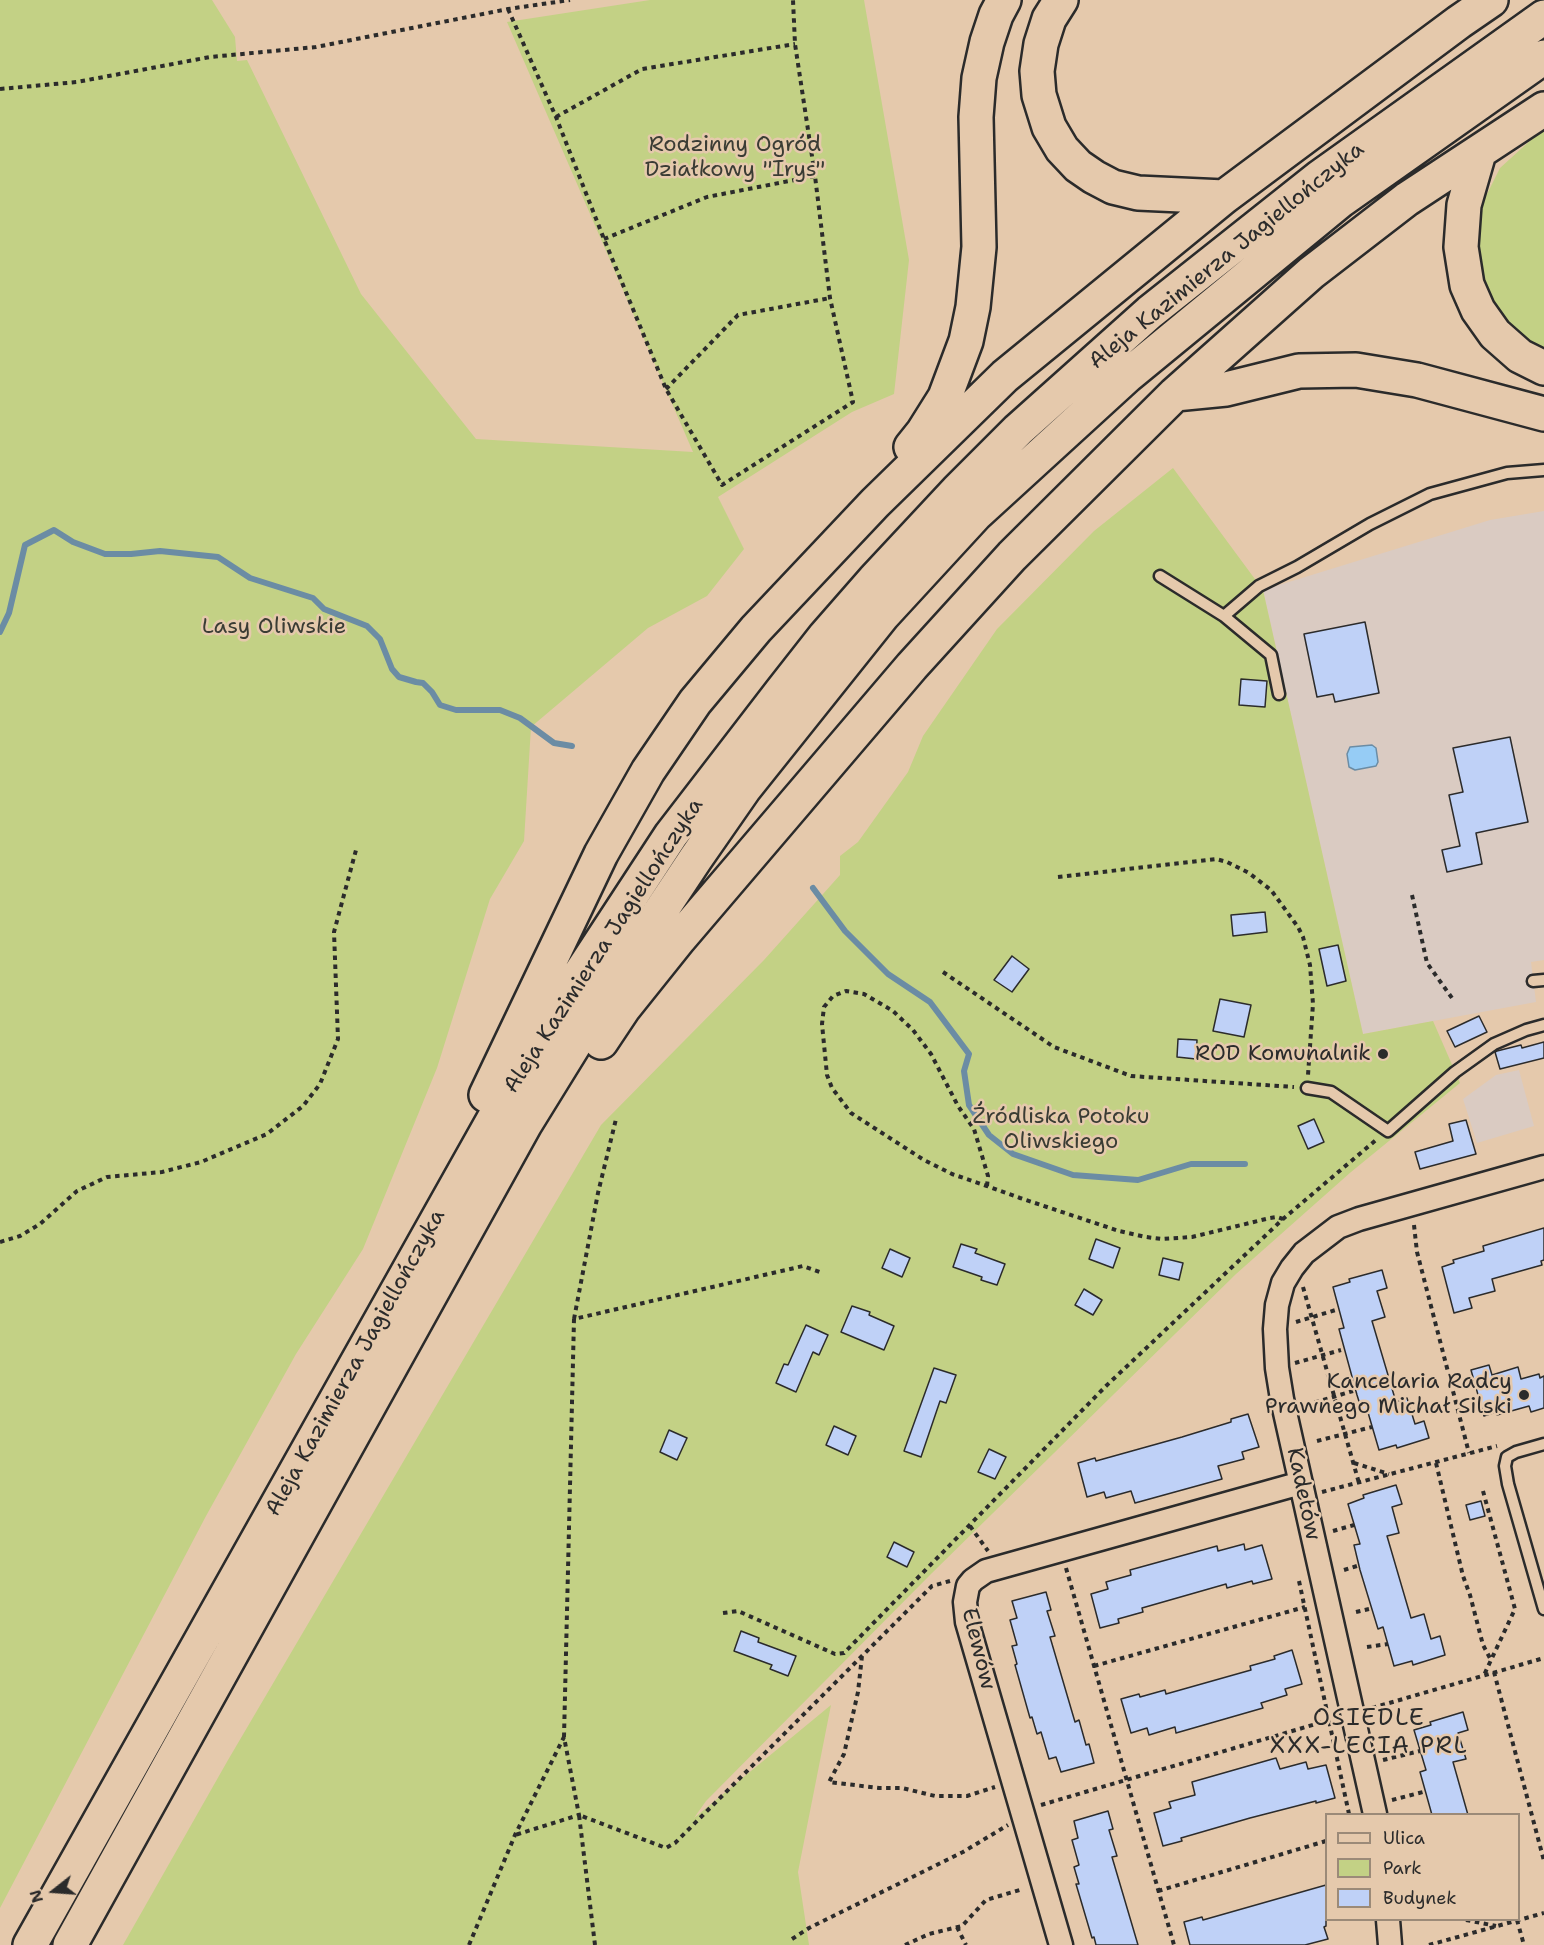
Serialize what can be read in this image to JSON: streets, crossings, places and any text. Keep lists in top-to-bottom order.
{
  "streets": {
    "highway": ["Aleja Kazimierza Jagiellończyka"],
    "street": ["Kadetów", "Elewów"]
  },
  "crossings": [
    ["Kadetów", "Elewów"]
  ],
  "districts": ["OSIEDLE XXX-LECIA PRL"],
  "parks": ["Rodzinny Ogród Działkowy \"Irys\"", "Lasy Oliwskie", "Źródliska Potoku Oliwskiego"],
  "places": ["ROD Komunalnik", "Kancelaria Radcy Prawnego Michał Silski"],
  "legend": ["Ulica", "Park", "Budynek"],
  "north": "left"
}
